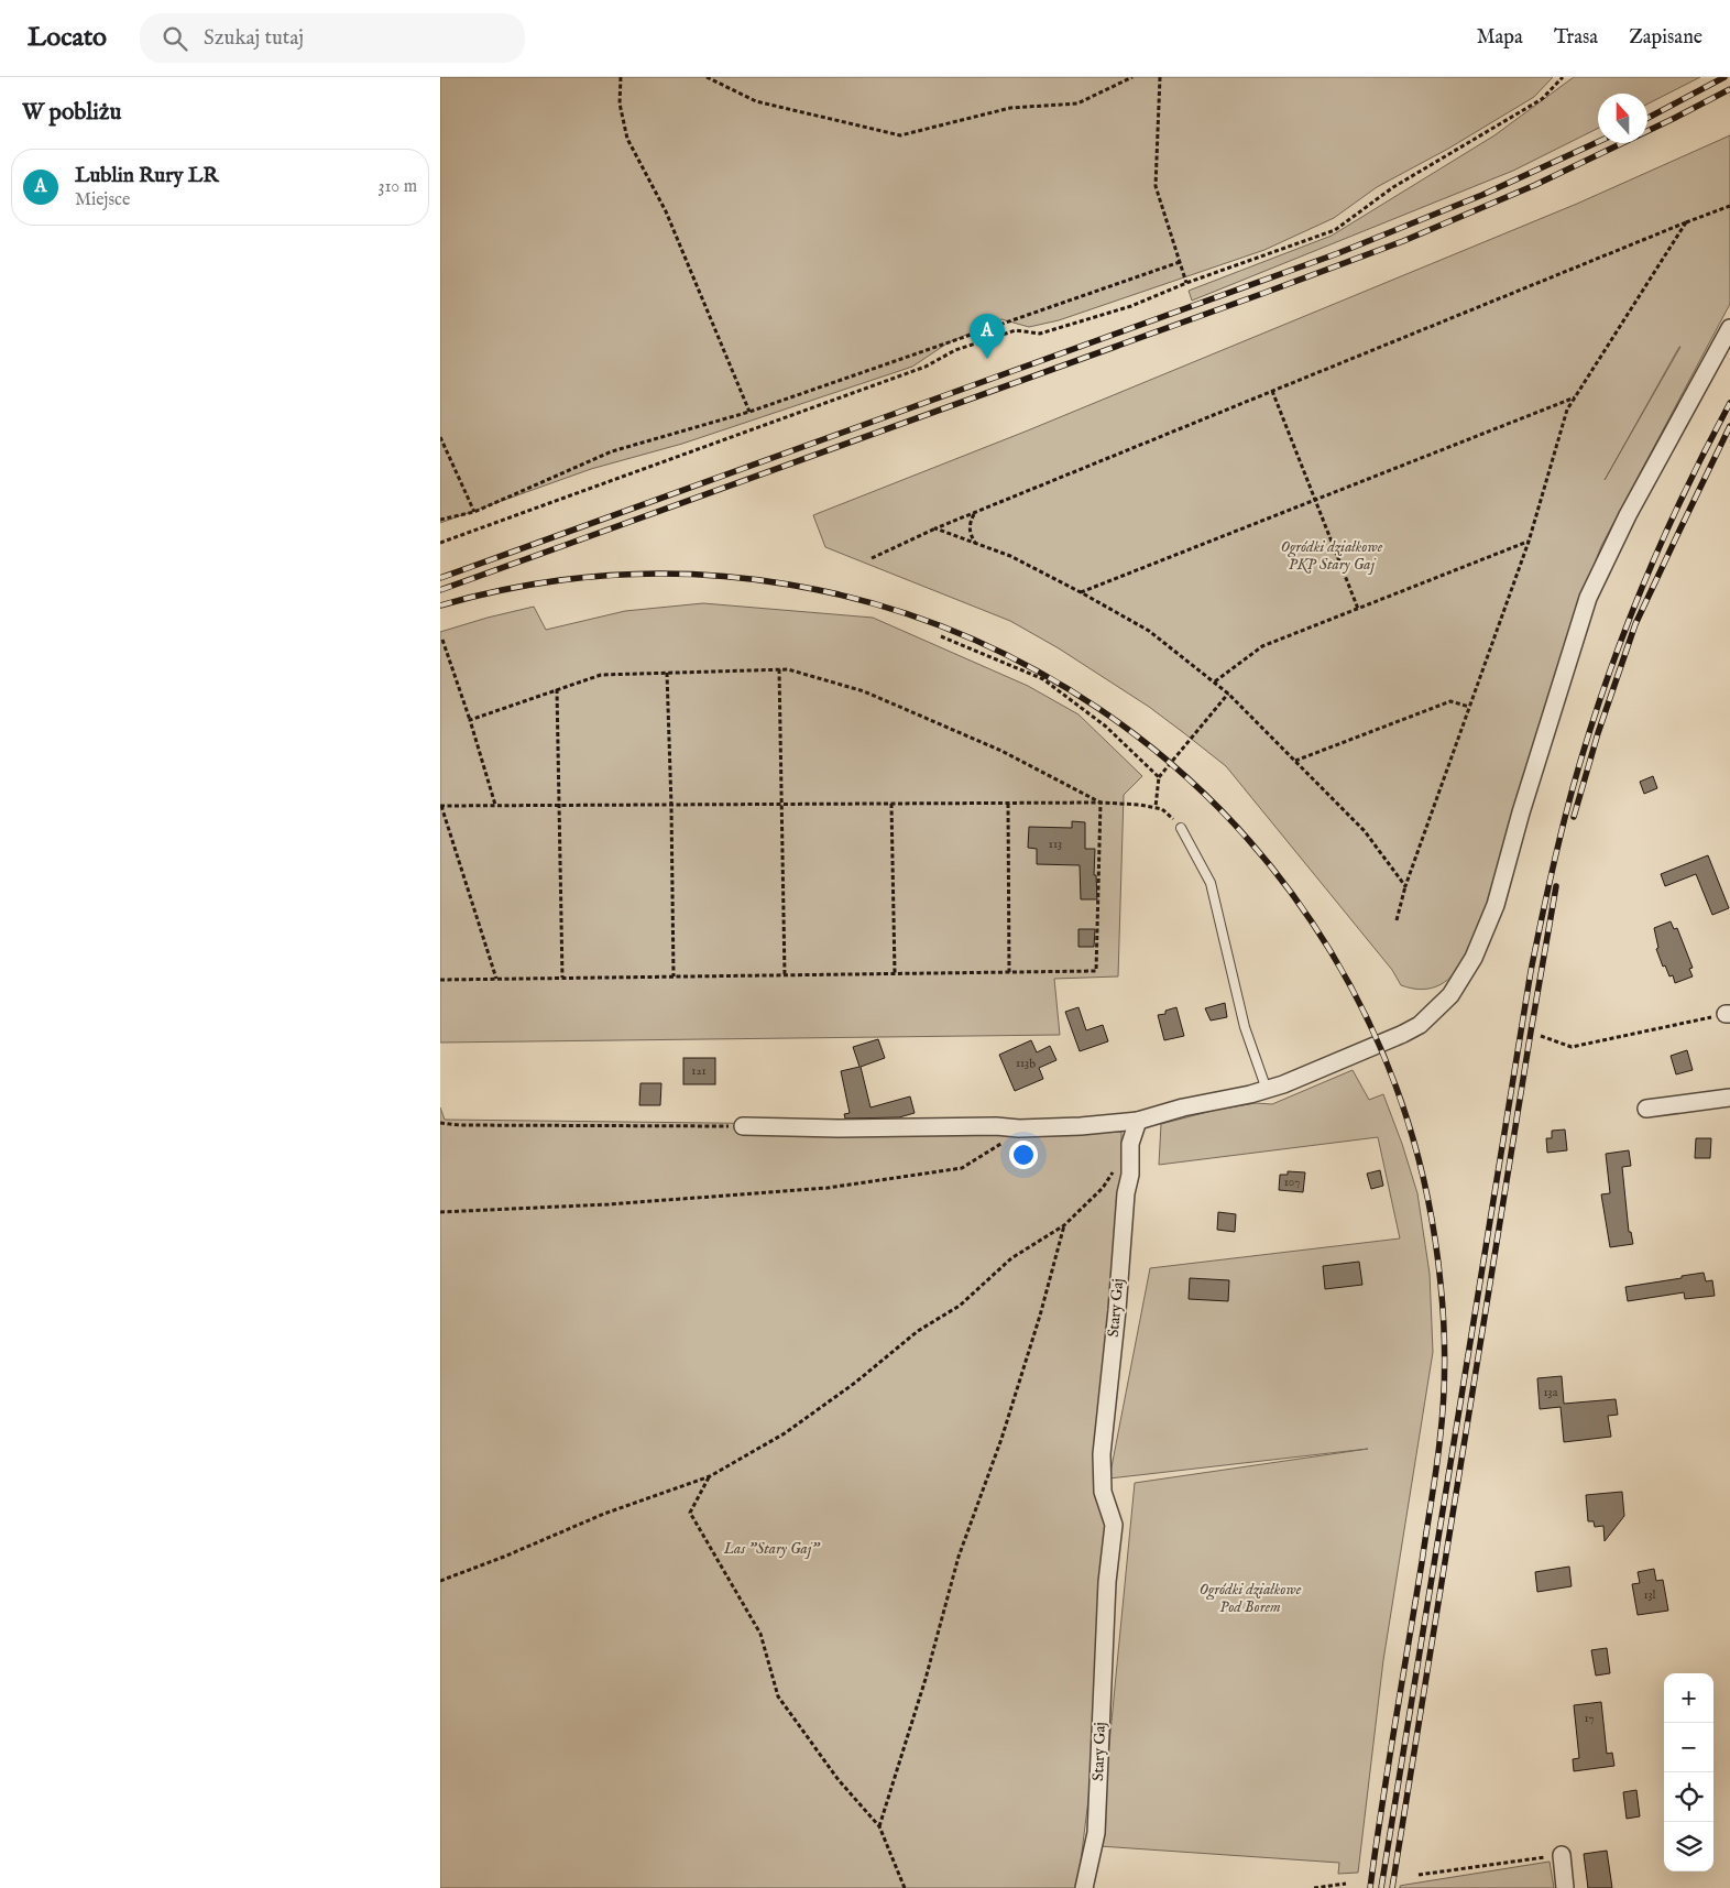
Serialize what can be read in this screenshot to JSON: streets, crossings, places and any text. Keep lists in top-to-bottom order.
{
  "streets": {
    "street": ["Stary Gaj"]
  },
  "parks": ["Ogródki działkowe PKP Stary Gaj", "Las \"Stary Gaj\"", "Ogródki działkowe Pod Borem"],
  "house_numbers": [
    "113",
    "113b",
    "121",
    "107",
    "13a",
    "13l",
    "17"
  ],
  "north": "top",
  "page": {
    "header": "Locato",
    "search": "Szukaj tutaj",
    "nav": ["Mapa", "Trasa", "Zapisane"],
    "heading": "W pobliżu",
    "list": [
      {
        "mark": "A",
        "name": "Lublin Rury LR",
        "note": "Miejsce",
        "value": "310 m"
      }
    ],
    "pins": "A",
    "map_buttons": ["+", "−"]
  }
}
